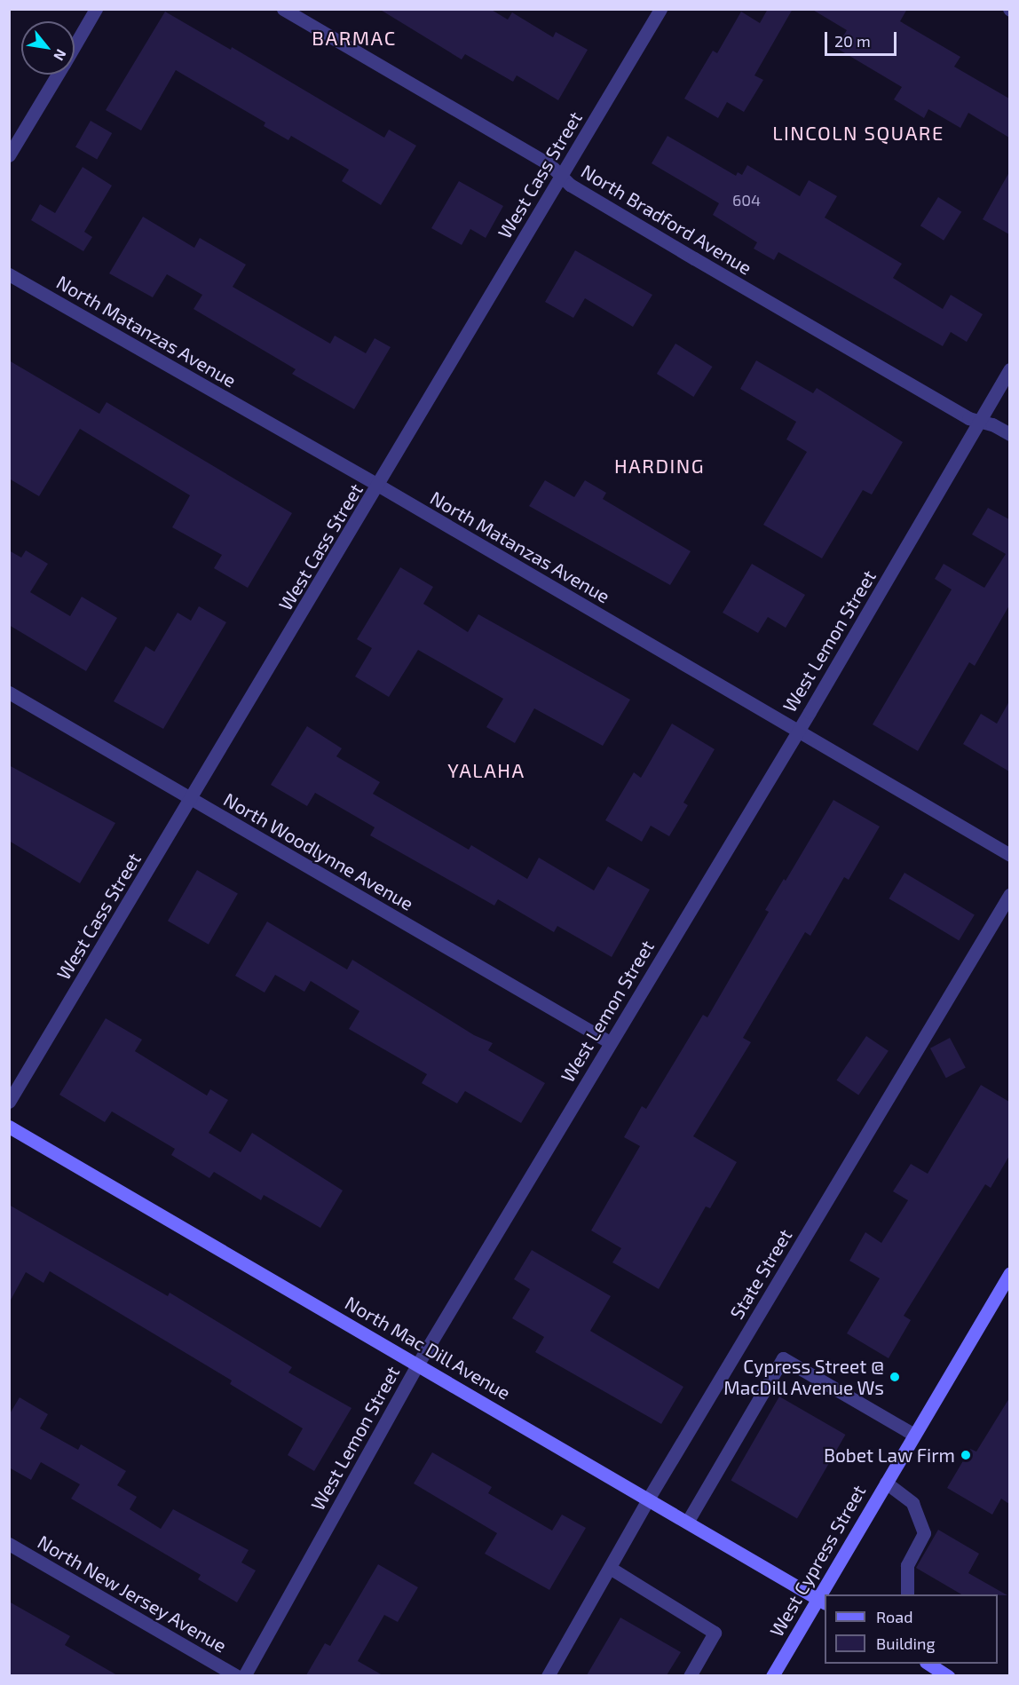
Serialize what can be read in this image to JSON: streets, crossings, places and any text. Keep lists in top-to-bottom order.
{
  "streets": {
    "street": [
      "West Cass Street",
      "North Bradford Avenue",
      "North Matanzas Avenue",
      "West Lemon Street",
      "North Woodlynne Avenue",
      "State Street",
      "North Mac Dill Avenue",
      "West Cypress Street",
      "North New Jersey Avenue"
    ]
  },
  "crossings": [
    ["West Cass Street", "North Bradford Avenue"],
    ["West Cass Street", "North Matanzas Avenue"],
    ["West Cass Street", "North Woodlynne Avenue"],
    ["North Bradford Avenue", "West Lemon Street"],
    ["North Matanzas Avenue", "West Lemon Street"],
    ["West Lemon Street", "North Woodlynne Avenue"],
    ["West Lemon Street", "North Mac Dill Avenue"],
    ["State Street", "North Mac Dill Avenue"],
    ["North Mac Dill Avenue", "West Cypress Street"]
  ],
  "districts": [
    "BARMAC",
    "LINCOLN SQUARE",
    "HARDING",
    "YALAHA"
  ],
  "places": ["Cypress Street @ MacDill Avenue Ws", "Bobet Law Firm"],
  "house_numbers": ["604"],
  "legend": ["Road", "Building"],
  "scale_bar": "20 m",
  "north": "bottom right"
}
